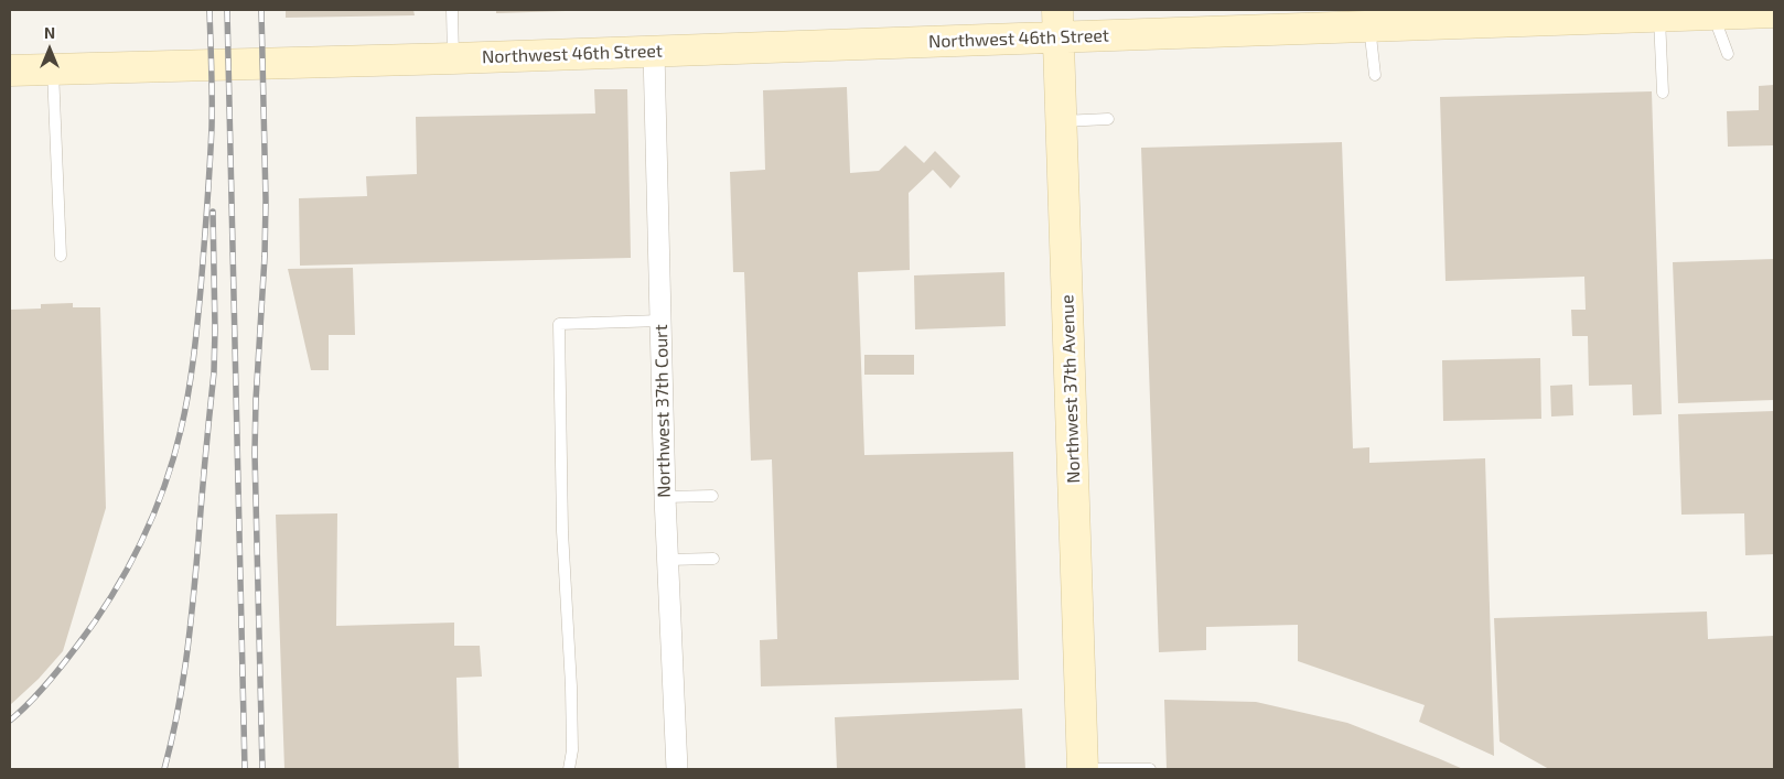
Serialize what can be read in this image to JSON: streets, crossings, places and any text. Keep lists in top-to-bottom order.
{
  "streets": {
    "street": ["Northwest 46th Street", "Northwest 37th Avenue", "Northwest 37th Court"]
  },
  "crossings": [
    ["Northwest 46th Street", "Northwest 37th Avenue"],
    ["Northwest 46th Street", "Northwest 37th Court"]
  ],
  "north": "top"
}
